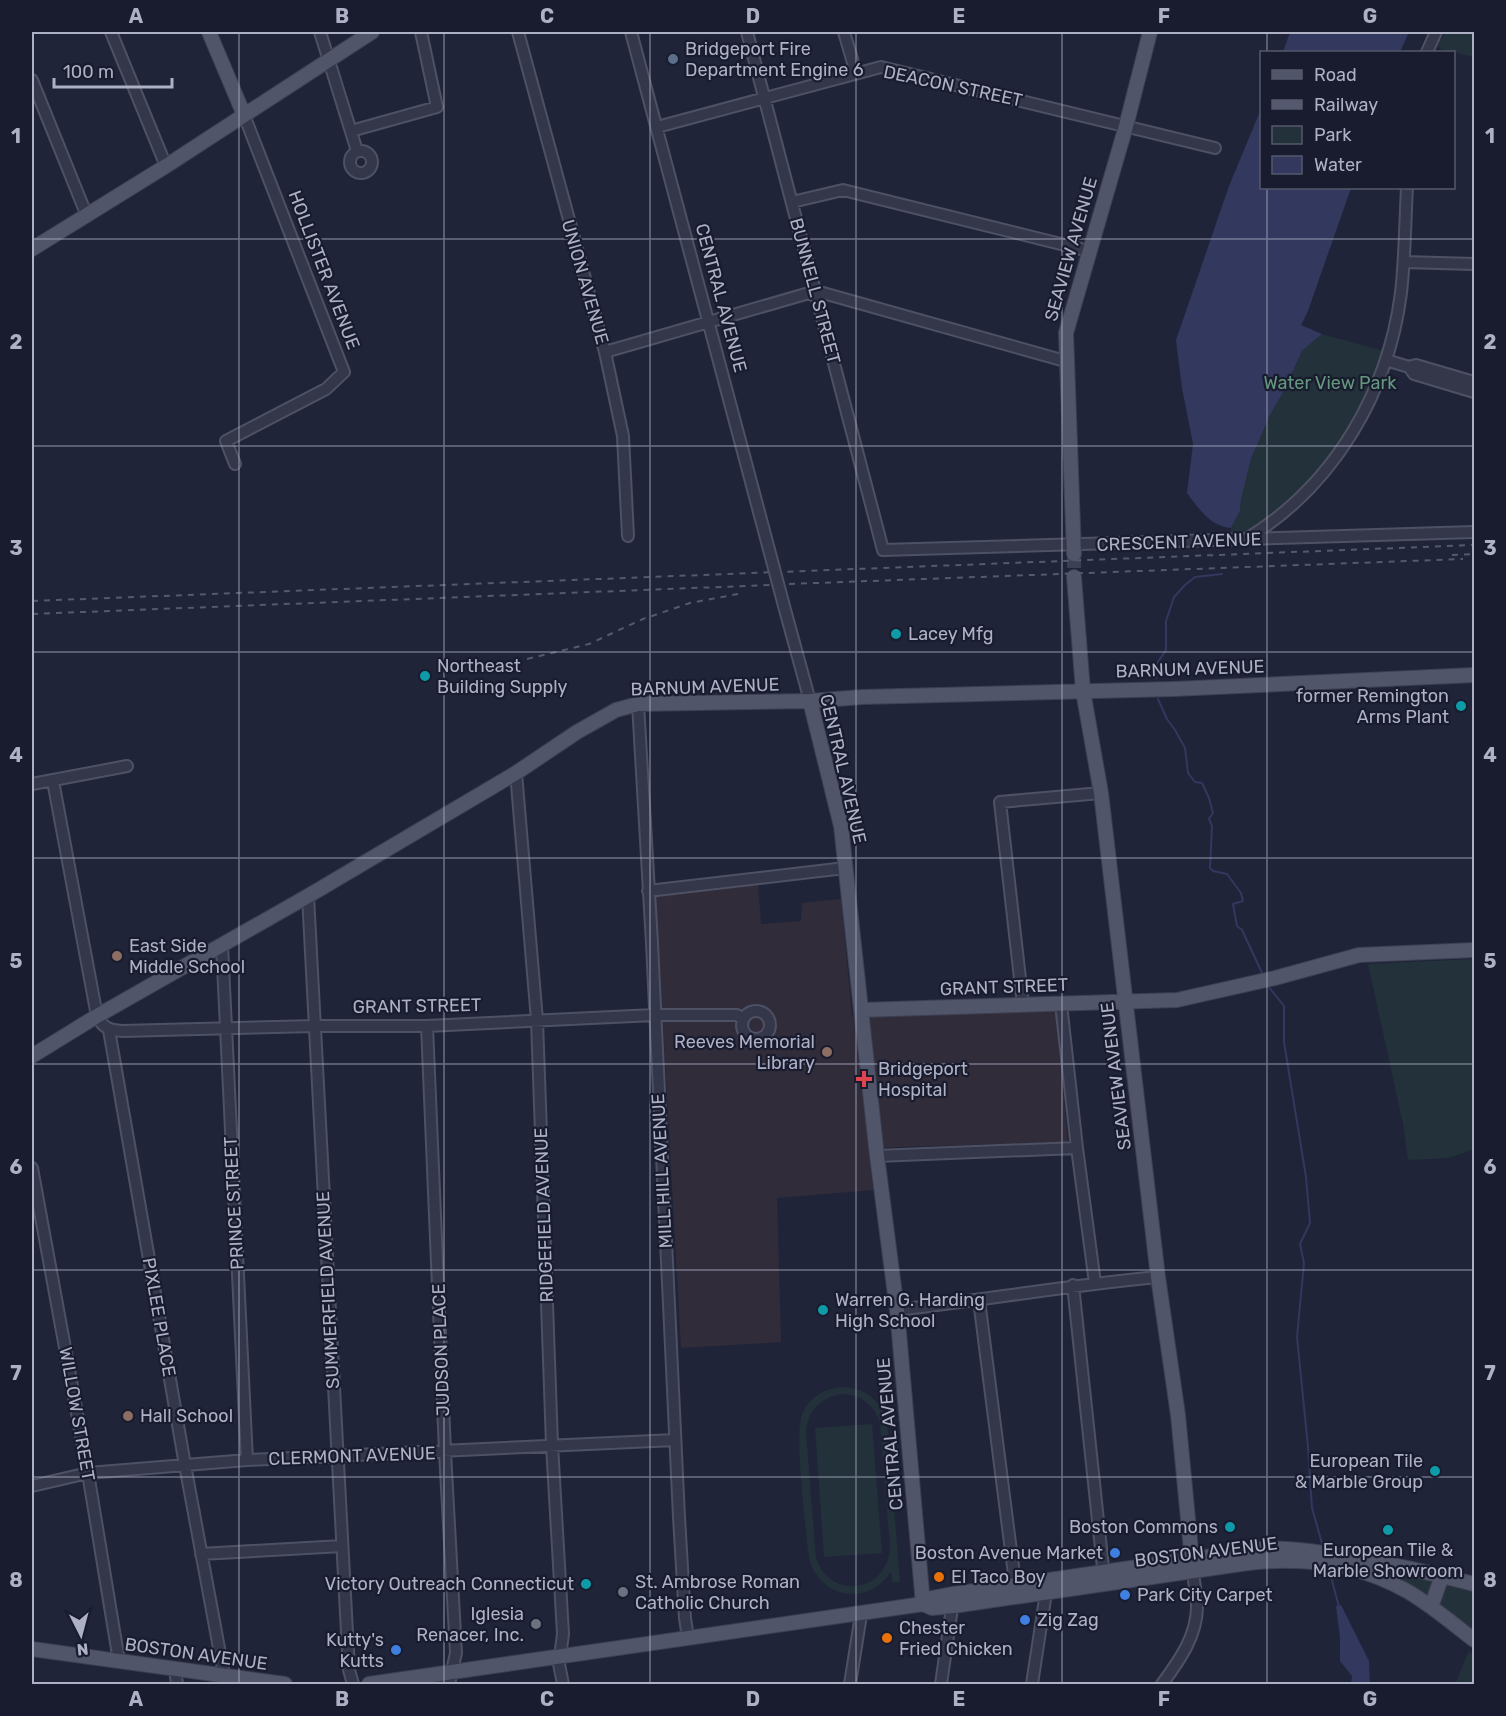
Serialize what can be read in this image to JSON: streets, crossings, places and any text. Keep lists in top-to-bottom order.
{
  "streets": {
    "main road": [
      "SEAVIEW AVENUE",
      "HOLLISTER AVENUE",
      "CENTRAL AVENUE",
      "BARNUM AVENUE",
      "GRANT STREET",
      "BOSTON AVENUE"
    ],
    "street": [
      "DEACON STREET",
      "UNION AVENUE",
      "BUNNELL STREET",
      "CRESCENT AVENUE",
      "MILL HILL AVENUE",
      "PRINCE STREET",
      "RIDGEFIELD AVENUE",
      "SUMMERFIELD AVENUE",
      "PIXLEE PLACE",
      "JUDSON PLACE",
      "WILLOW STREET",
      "CLERMONT AVENUE"
    ]
  },
  "crossings": [
    ["DEACON STREET", "SEAVIEW AVENUE"],
    ["DEACON STREET", "BUNNELL STREET"],
    ["DEACON STREET", "CENTRAL AVENUE"],
    ["SEAVIEW AVENUE", "CRESCENT AVENUE"],
    ["SEAVIEW AVENUE", "BARNUM AVENUE"],
    ["SEAVIEW AVENUE", "GRANT STREET"],
    ["SEAVIEW AVENUE", "BOSTON AVENUE"],
    ["BUNNELL STREET", "CRESCENT AVENUE"],
    ["CENTRAL AVENUE", "BARNUM AVENUE"],
    ["CENTRAL AVENUE", "GRANT STREET"],
    ["CENTRAL AVENUE", "BOSTON AVENUE"],
    ["BARNUM AVENUE", "MILL HILL AVENUE"],
    ["BARNUM AVENUE", "PRINCE STREET"],
    ["BARNUM AVENUE", "RIDGEFIELD AVENUE"],
    ["BARNUM AVENUE", "SUMMERFIELD AVENUE"],
    ["GRANT STREET", "MILL HILL AVENUE"],
    ["GRANT STREET", "PRINCE STREET"],
    ["GRANT STREET", "RIDGEFIELD AVENUE"],
    ["GRANT STREET", "SUMMERFIELD AVENUE"],
    ["GRANT STREET", "PIXLEE PLACE"],
    ["GRANT STREET", "JUDSON PLACE"],
    ["MILL HILL AVENUE", "CLERMONT AVENUE"],
    ["MILL HILL AVENUE", "BOSTON AVENUE"],
    ["PRINCE STREET", "CLERMONT AVENUE"],
    ["RIDGEFIELD AVENUE", "CLERMONT AVENUE"],
    ["RIDGEFIELD AVENUE", "BOSTON AVENUE"],
    ["SUMMERFIELD AVENUE", "CLERMONT AVENUE"],
    ["PIXLEE PLACE", "CLERMONT AVENUE"],
    ["PIXLEE PLACE", "BOSTON AVENUE"],
    ["JUDSON PLACE", "CLERMONT AVENUE"],
    ["JUDSON PLACE", "BOSTON AVENUE"],
    ["WILLOW STREET", "CLERMONT AVENUE"],
    ["WILLOW STREET", "BOSTON AVENUE"]
  ],
  "parks": ["Water View Park"],
  "places": {
    "other": [
      "Bridgeport Fire Department Engine 6",
      "Lacey Mfg",
      "Northeast Building Supply",
      "former Remington Arms Plant",
      "East Side Middle School",
      "Reeves Memorial Library",
      "Warren G. Harding High School",
      "Hall School",
      "European Tile & Marble Group",
      "Boston Commons",
      "European Tile & Marble Showroom",
      "Boston Avenue Market",
      "El Taco Boy",
      "Victory Outreach Connecticut",
      "St. Ambrose Roman Catholic Church",
      "Park City Carpet",
      "Zig Zag",
      "Iglesia Renacer, Inc.",
      "Chester Fried Chicken",
      "Kutty's Kutts"
    ],
    "health": ["Bridgeport Hospital"]
  },
  "legend": [
    "Road",
    "Railway",
    "Park",
    "Water"
  ],
  "scale_bar": "100 m",
  "north": "bottom",
  "grid": {
    "columns": [
      "A",
      "B",
      "C",
      "D",
      "E",
      "F",
      "G"
    ],
    "rows": [
      "1",
      "2",
      "3",
      "4",
      "5",
      "6",
      "7",
      "8"
    ]
  }
}
